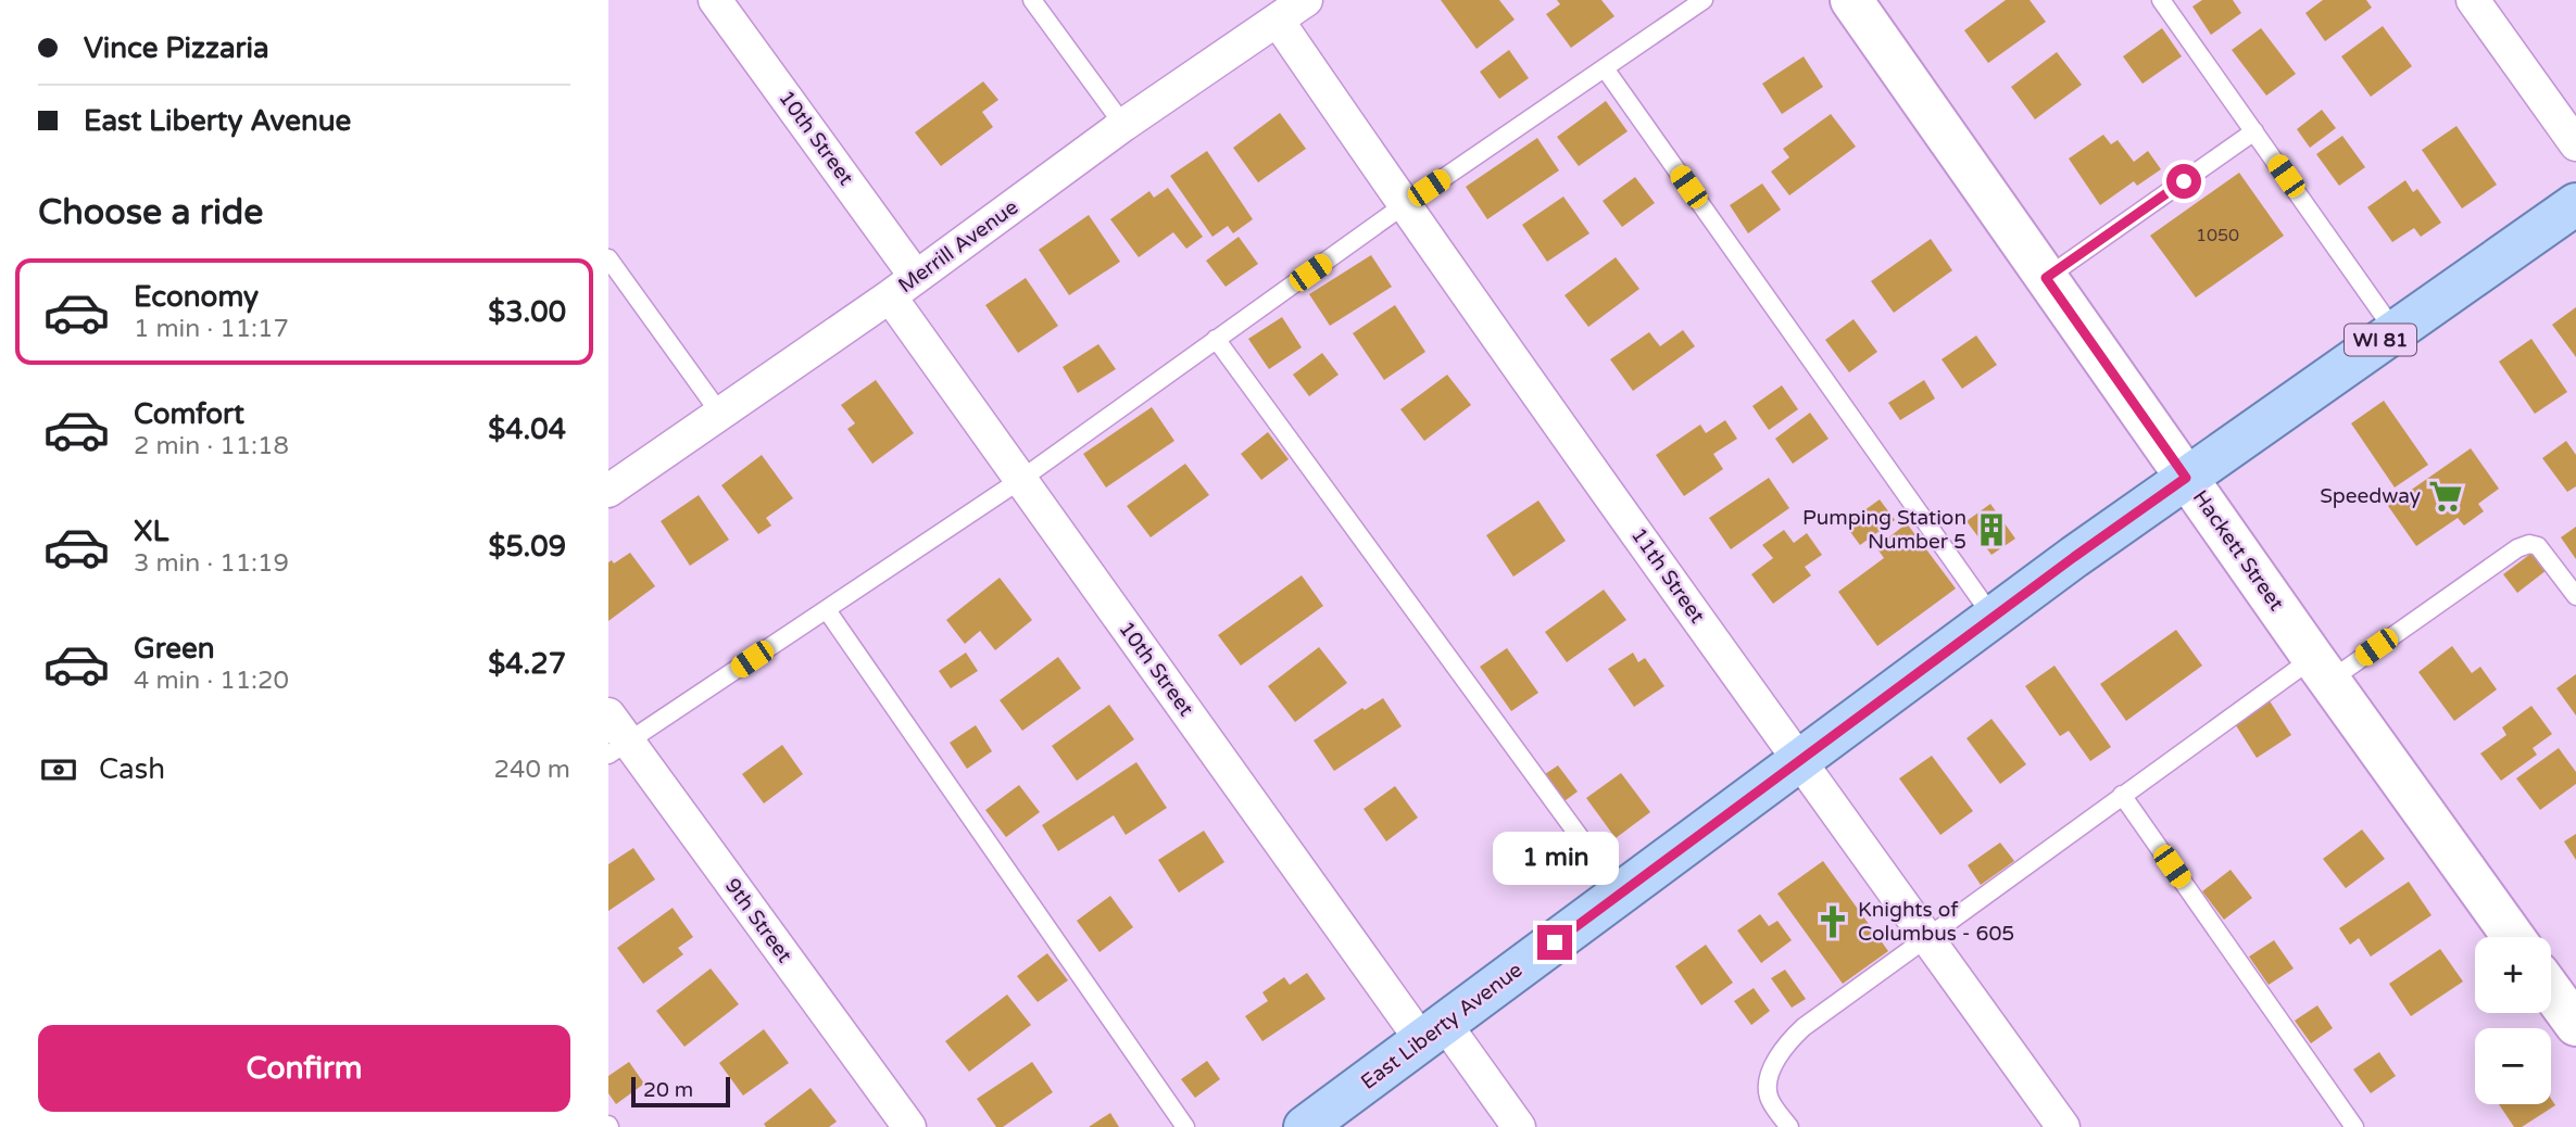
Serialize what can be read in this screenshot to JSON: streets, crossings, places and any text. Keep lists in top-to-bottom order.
{
  "streets": {
    "main road": ["WI 81", "East Liberty Avenue"],
    "street": [
      "10th Street",
      "Merrill Avenue",
      "Hackett Street",
      "11th Street",
      "9th Street"
    ]
  },
  "crossings": [
    ["10th Street", "Merrill Avenue"],
    ["10th Street", "East Liberty Avenue"],
    ["Merrill Avenue", "11th Street"],
    ["Hackett Street", "East Liberty Avenue"],
    ["11th Street", "East Liberty Avenue"]
  ],
  "places": {
    "supermarket": ["Speedway"],
    "building": ["Pumping Station Number 5"],
    "church": ["Knights of Columbus - 605"]
  },
  "house_numbers": ["1050"],
  "scale_bar": "20 m",
  "page": {
    "banner": ["Vince Pizzaria", "East Liberty Avenue"],
    "heading": "Choose a ride",
    "list": [
      {
        "name": "Economy",
        "note": "1 min · 11:17",
        "value": "$3.00"
      },
      {
        "name": "Comfort",
        "note": "2 min · 11:18",
        "value": "$4.04"
      },
      {
        "name": "XL",
        "note": "3 min · 11:19",
        "value": "$5.09"
      },
      {
        "name": "Green",
        "note": "4 min · 11:20",
        "value": "$4.27"
      }
    ],
    "pay": ["Cash", "240 m"],
    "bubble": "1 min",
    "map_buttons": ["+", "−"],
    "buttons": "Confirm",
    "scale": "20 m"
  }
}
